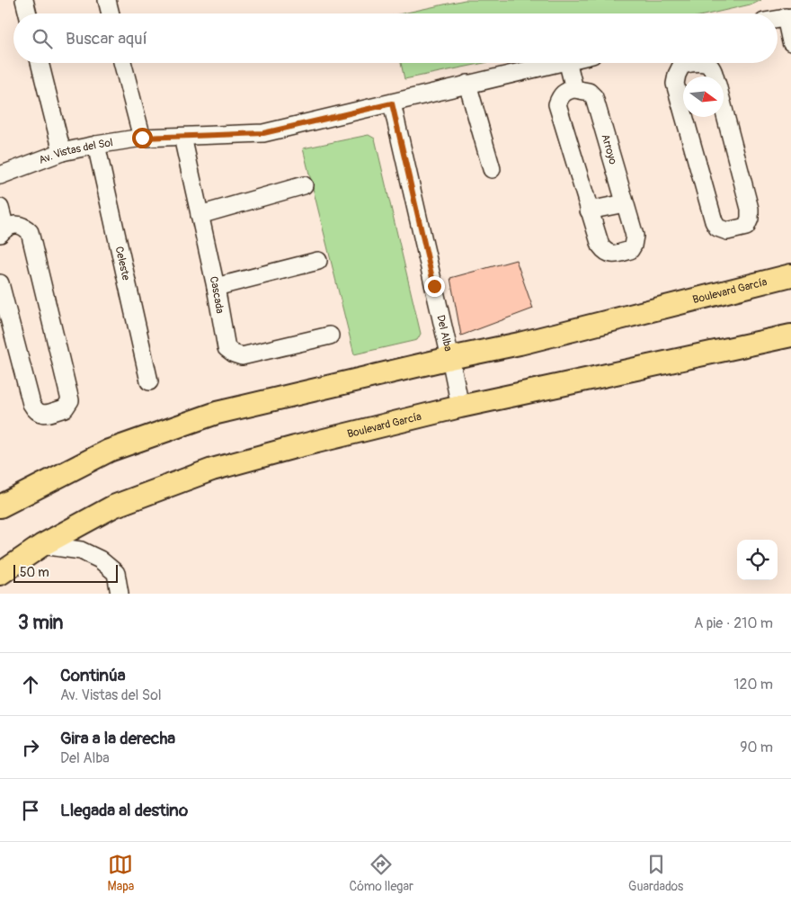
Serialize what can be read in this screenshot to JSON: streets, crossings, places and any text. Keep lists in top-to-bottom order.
{
  "streets": {
    "main road": ["Boulevard García"],
    "street": [
      "Arroyo",
      "Av. Vistas del Sol",
      "Celeste",
      "Cascada",
      "Del Alba"
    ]
  },
  "crossings": [
    ["Av. Vistas del Sol", "Celeste"],
    ["Av. Vistas del Sol", "Cascada"],
    ["Av. Vistas del Sol", "Del Alba"],
    ["Boulevard García", "Del Alba"]
  ],
  "scale_bar": "50 m",
  "north": "right",
  "page": {
    "search": "Buscar aquí",
    "scale": "50 m",
    "heading": ["3 min", "A pie · 210 m"],
    "list": [
      ["Continúa", "Av. Vistas del Sol", "120 m"],
      ["Gira a la derecha", "Del Alba", "90 m"],
      "Llegada al destino"
    ],
    "nav": ["Mapa", "Cómo llegar", "Guardados"]
  }
}
